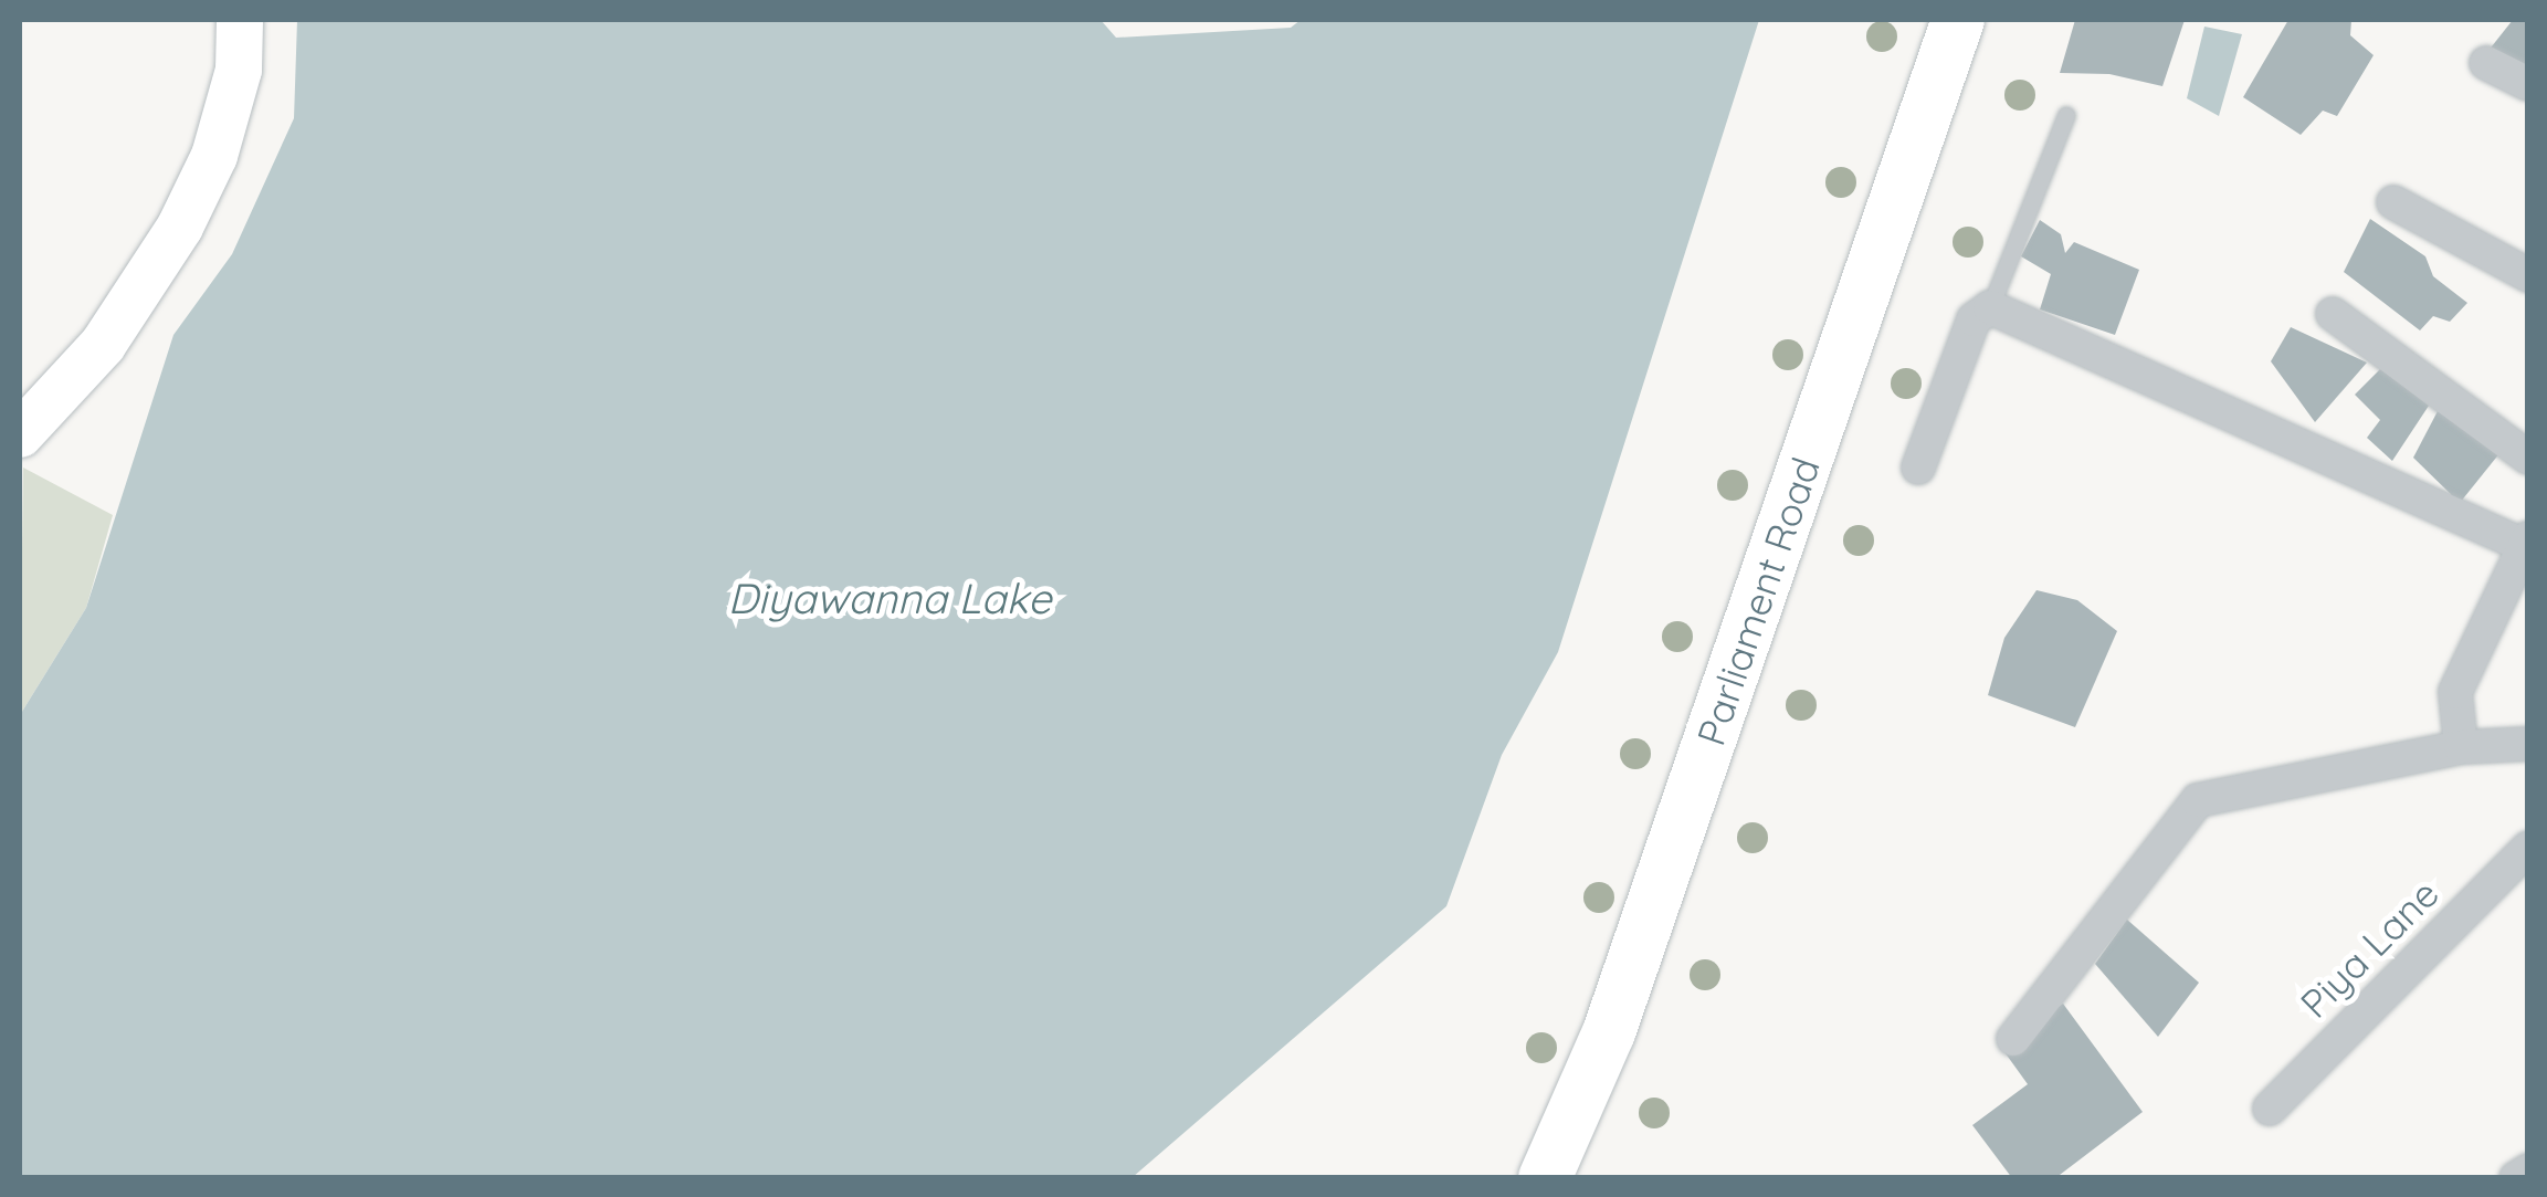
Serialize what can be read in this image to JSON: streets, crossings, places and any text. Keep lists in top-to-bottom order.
{
  "streets": {
    "main road": ["Parliament Road"],
    "street": ["Piya Lane"]
  },
  "water": ["Diyawanna Lake"]
}
